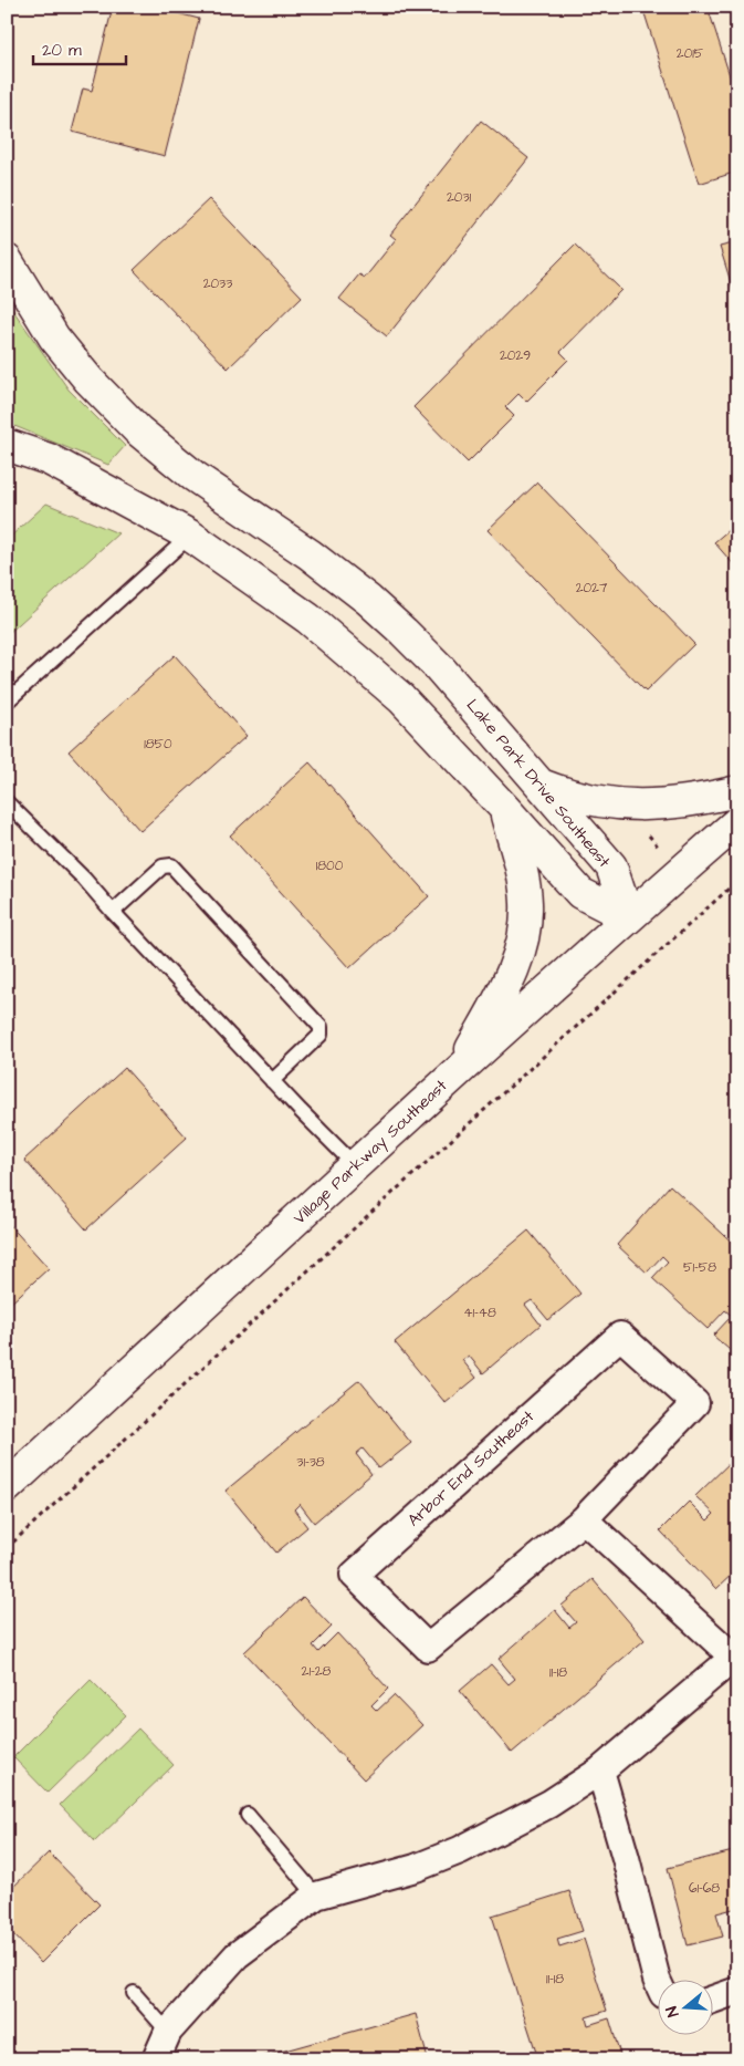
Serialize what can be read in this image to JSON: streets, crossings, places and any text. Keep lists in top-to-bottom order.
{
  "streets": {
    "street": ["Lake Park Drive Southeast", "Village Parkway Southeast", "Arbor End Southeast"]
  },
  "crossings": [
    ["Lake Park Drive Southeast", "Village Parkway Southeast"]
  ],
  "house_numbers": [
    "2015",
    "2031",
    "2033",
    "2029",
    "2027",
    "1850",
    "1800",
    "51-58",
    "41-48",
    "31-38",
    "21-28",
    "11-18",
    "61-68",
    "11-18"
  ],
  "scale_bar": "20 m",
  "north": "left"
}
